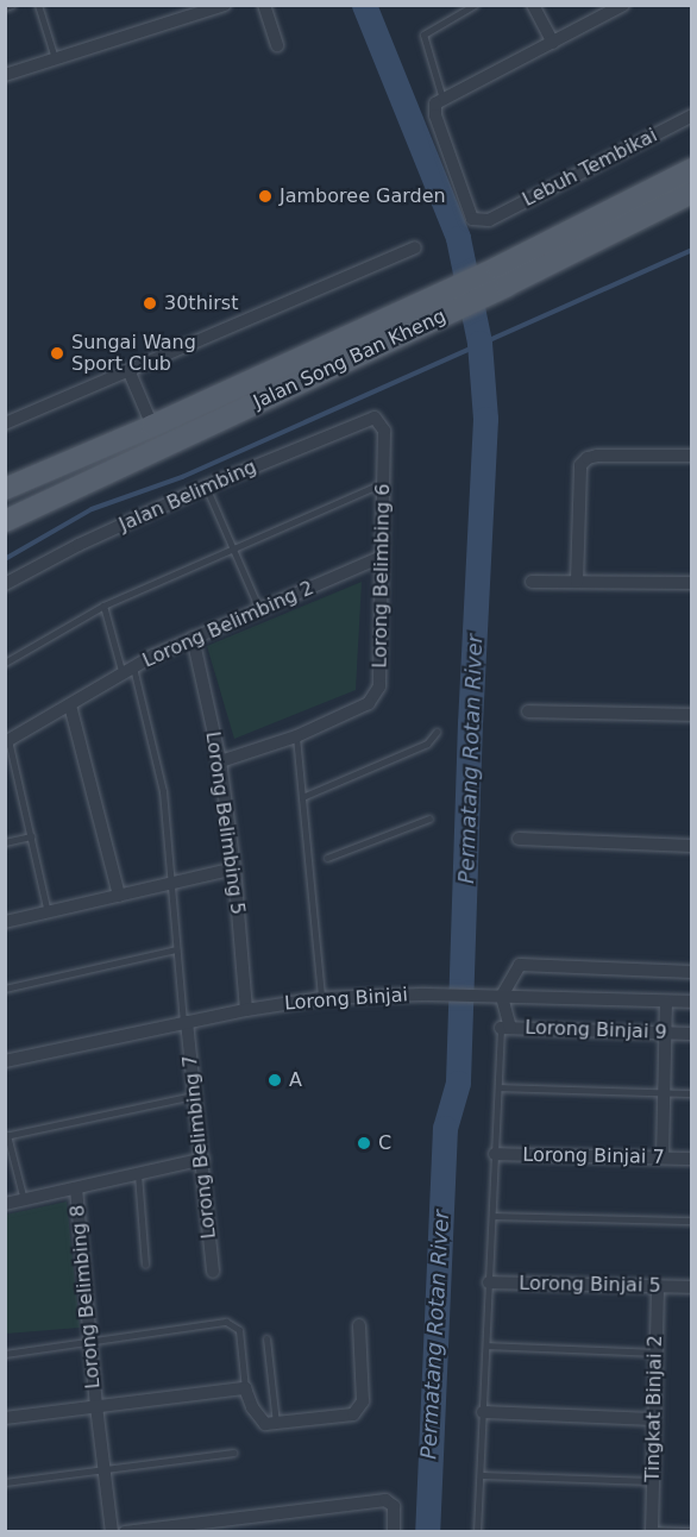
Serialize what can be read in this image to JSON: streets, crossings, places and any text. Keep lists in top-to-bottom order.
{
  "streets": {
    "main road": ["Jalan Song Ban Kheng"],
    "street": [
      "Lebuh Tembikai",
      "Jalan Belimbing",
      "Lorong Belimbing 6",
      "Lorong Belimbing 2",
      "Lorong Belimbing 5",
      "Lorong Binjai",
      "Lorong Binjai 9",
      "Lorong Belimbing 7",
      "Lorong Binjai 7",
      "Lorong Binjai 5",
      "Lorong Belimbing 8",
      "Tingkat Binjai 2"
    ]
  },
  "crossings": [
    ["Jalan Belimbing", "Lorong Belimbing 6"],
    ["Lorong Belimbing 6", "Lorong Belimbing 2"],
    ["Lorong Belimbing 6", "Lorong Belimbing 5"],
    ["Lorong Belimbing 2", "Lorong Belimbing 5"],
    ["Lorong Belimbing 5", "Lorong Binjai"],
    ["Lorong Binjai", "Lorong Belimbing 7"],
    ["Lorong Binjai 5", "Tingkat Binjai 2"]
  ],
  "water": ["Permatang Rotan River"],
  "places": [
    "Jamboree Garden",
    "30thirst",
    "Sungai Wang Sport Club",
    "A",
    "C"
  ]
}
